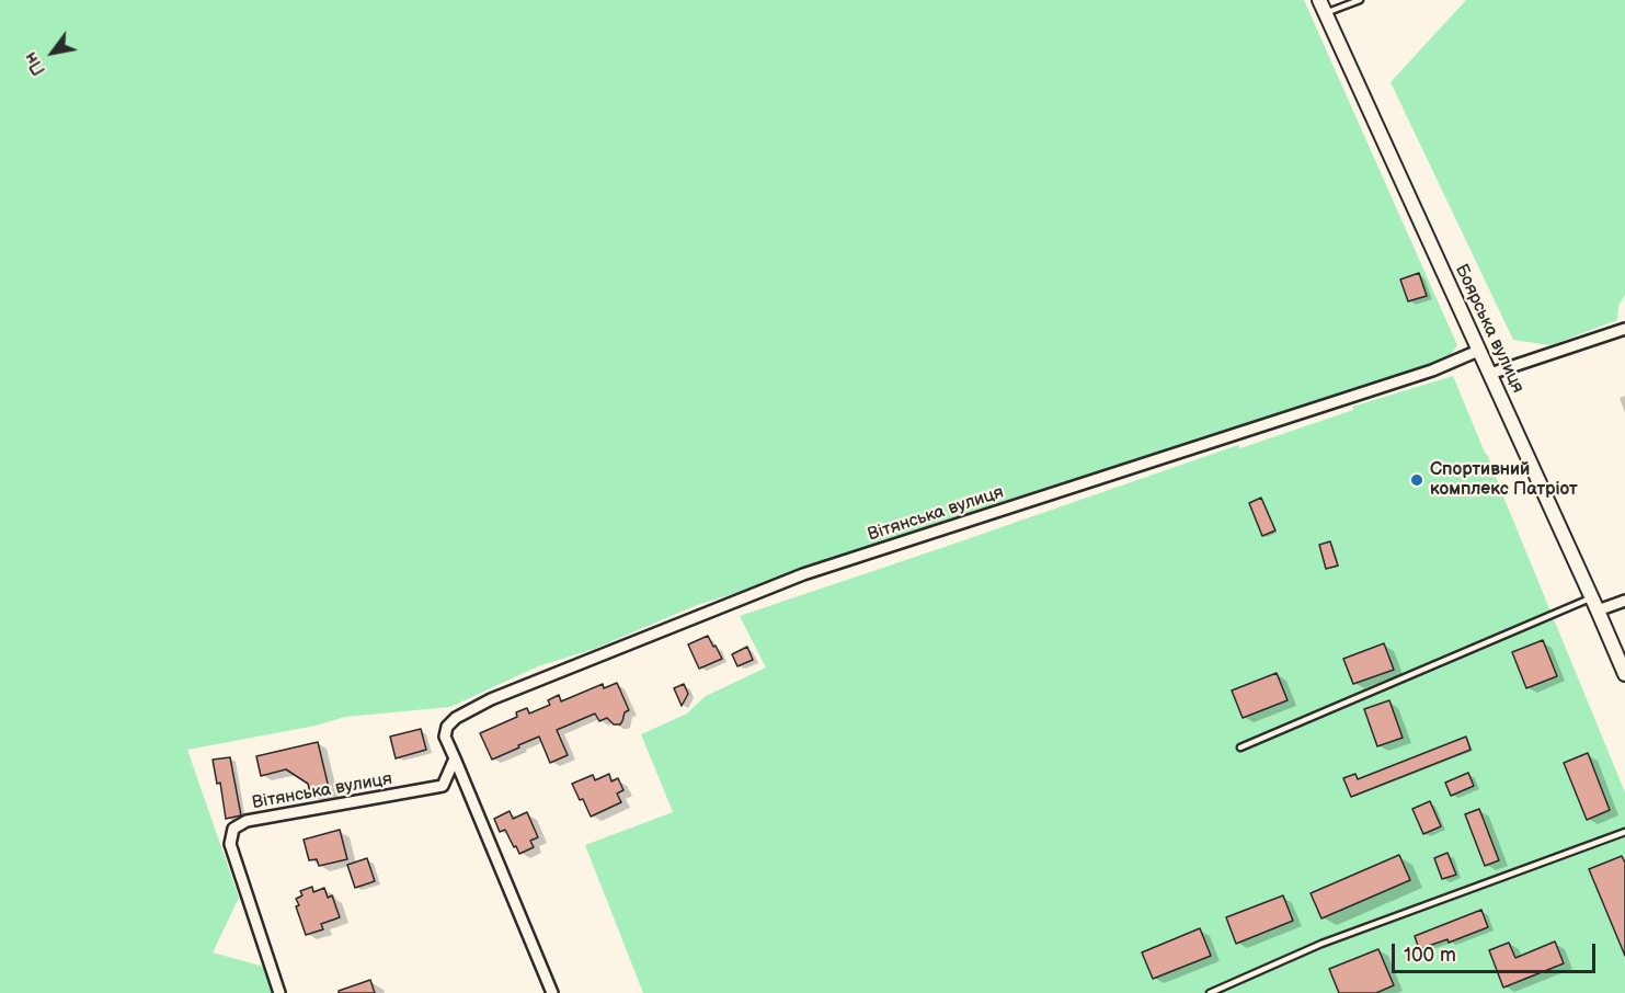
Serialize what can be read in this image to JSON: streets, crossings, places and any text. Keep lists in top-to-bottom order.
{
  "streets": {
    "street": ["Боярська вулиця", "Вітянська вулиця"]
  },
  "crossings": [
    ["Боярська вулиця", "Вітянська вулиця"]
  ],
  "places": ["Спортивний комплекс Патріот"],
  "scale_bar": "100 m",
  "north": "bottom left"
}
